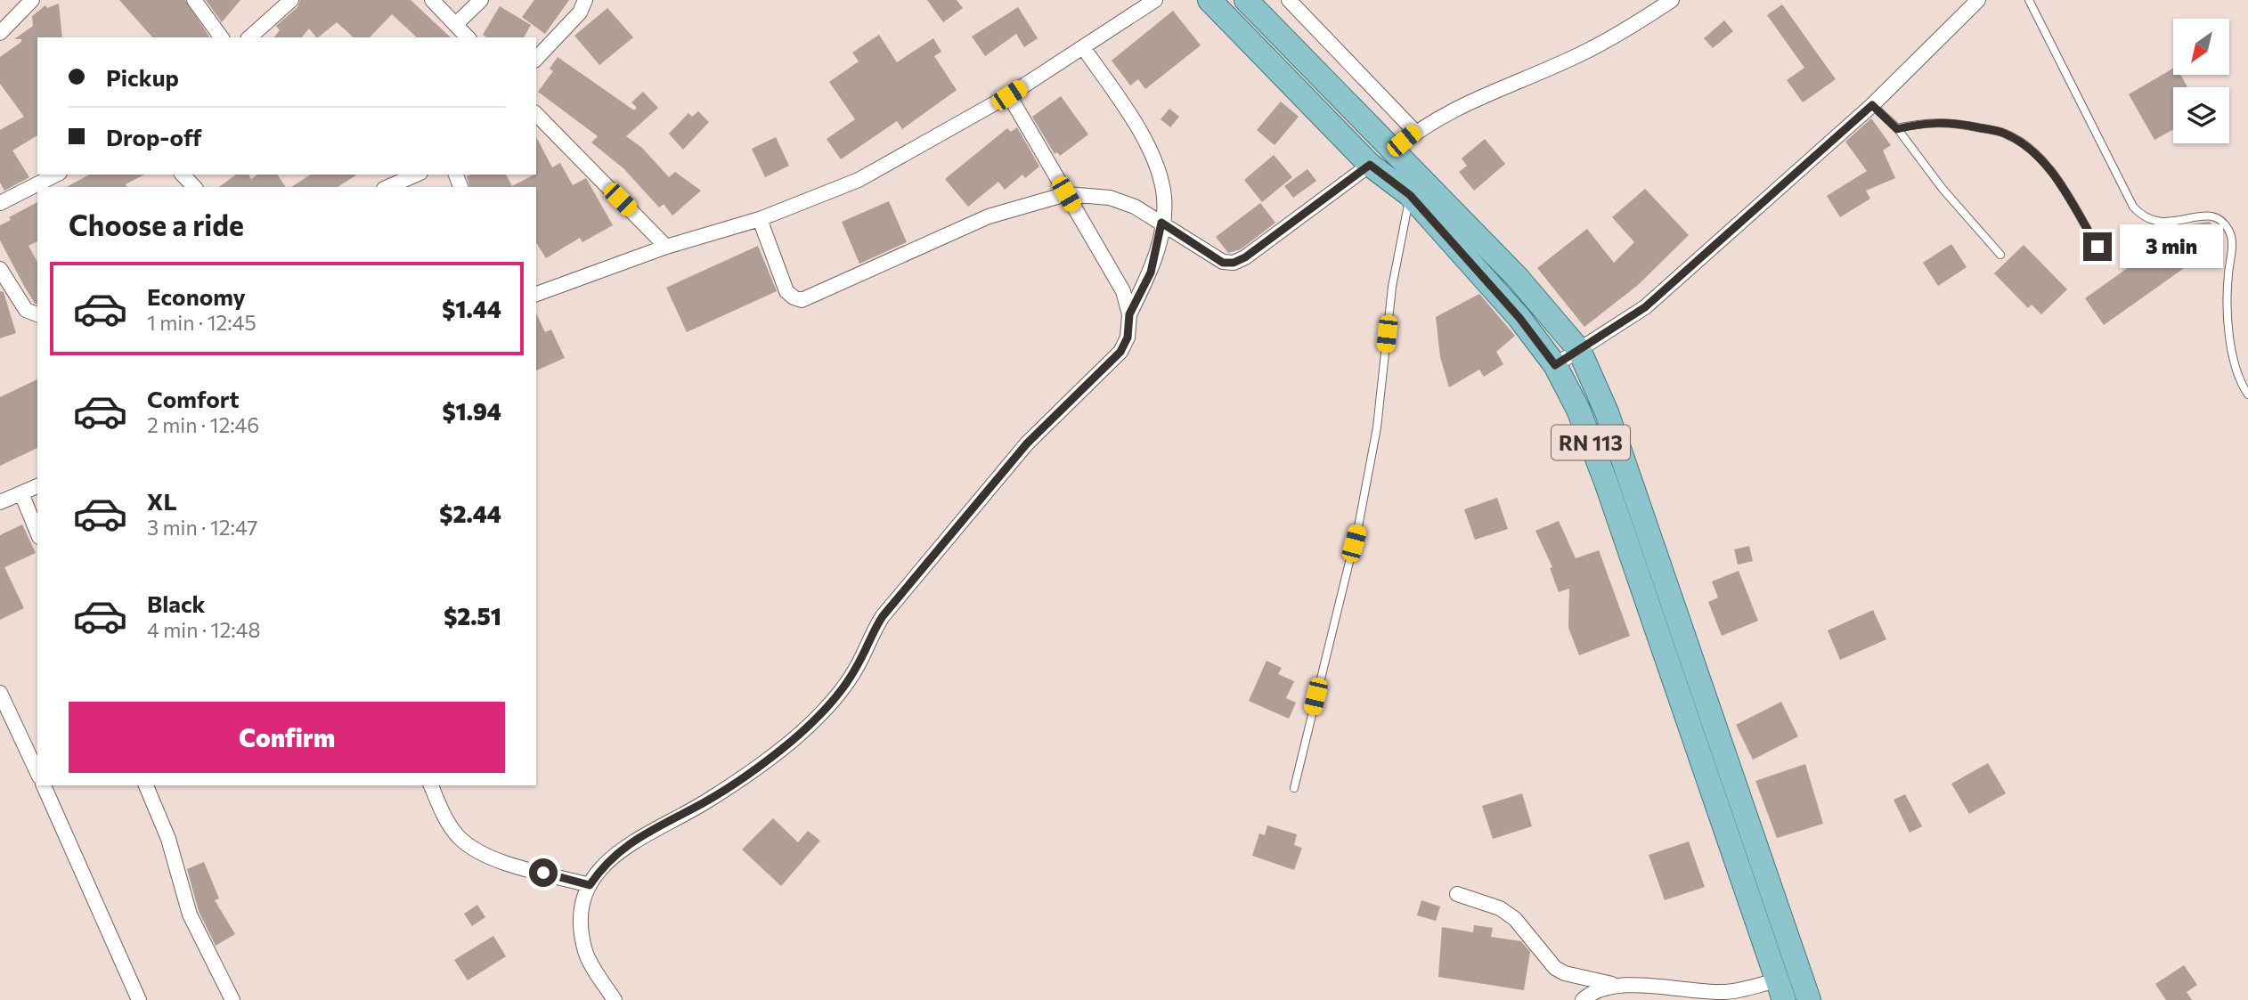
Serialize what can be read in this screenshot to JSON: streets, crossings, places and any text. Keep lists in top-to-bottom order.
{
  "streets": {
    "main road": ["RN 113"]
  },
  "north": "bottom left",
  "page": {
    "banner": ["Pickup", "Drop-off"],
    "heading": "Choose a ride",
    "bubble": "3 min",
    "list": [
      {
        "name": "Economy",
        "note": "1 min · 12:45",
        "value": "$1.44"
      },
      {
        "name": "Comfort",
        "note": "2 min · 12:46",
        "value": "$1.94"
      },
      {
        "name": "XL",
        "note": "3 min · 12:47",
        "value": "$2.44"
      },
      {
        "name": "Black",
        "note": "4 min · 12:48",
        "value": "$2.51"
      }
    ],
    "buttons": "Confirm"
  }
}
